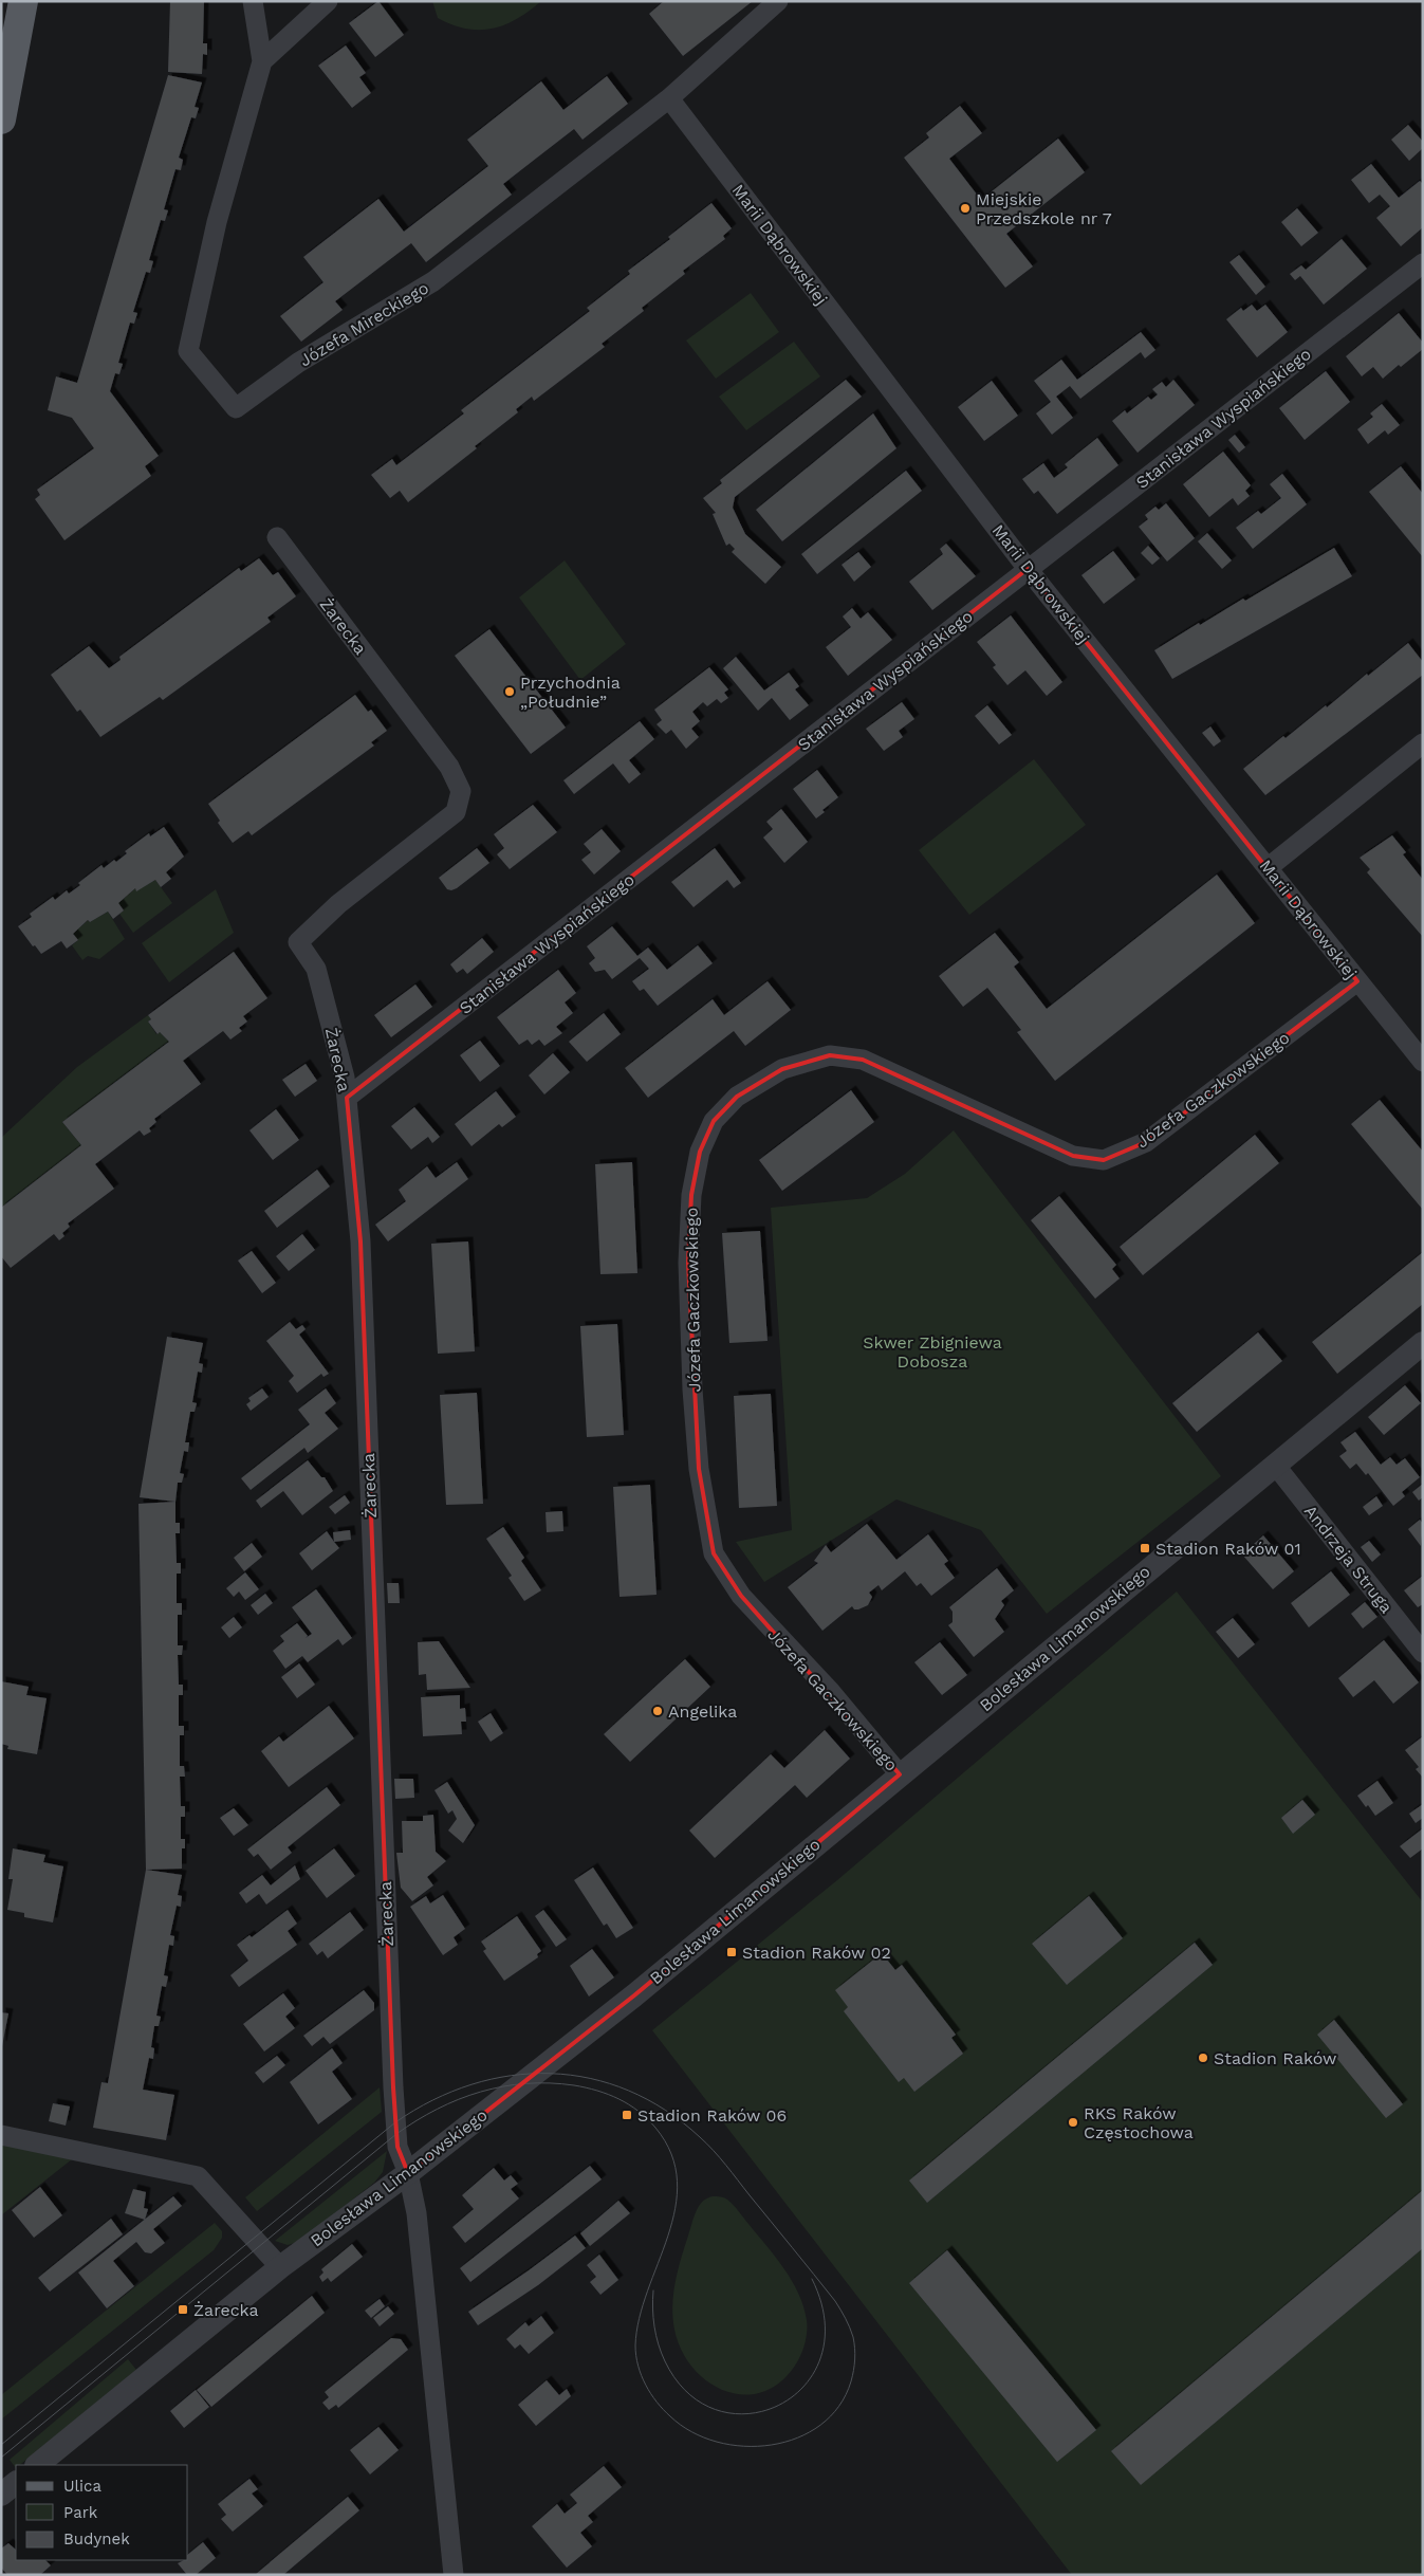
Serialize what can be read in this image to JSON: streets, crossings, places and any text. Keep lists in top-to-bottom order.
{
  "streets": {
    "street": [
      "Marii Dąbrowskiej",
      "Józefa Mireckiego",
      "Stanisława Wyspiańskiego",
      "Żarecka",
      "Józefa Gaczkowskiego",
      "Andrzeja Struga",
      "Bolesława Limanowskiego"
    ]
  },
  "crossings": [
    ["Marii Dąbrowskiej", "Józefa Mireckiego"],
    ["Marii Dąbrowskiej", "Stanisława Wyspiańskiego"],
    ["Marii Dąbrowskiej", "Józefa Gaczkowskiego"],
    ["Stanisława Wyspiańskiego", "Żarecka"],
    ["Żarecka", "Bolesława Limanowskiego"],
    ["Józefa Gaczkowskiego", "Bolesława Limanowskiego"],
    ["Andrzeja Struga", "Bolesława Limanowskiego"]
  ],
  "parks": ["Skwer Zbigniewa Dobosza"],
  "places": {
    "other": [
      "Miejskie Przedszkole nr 7",
      "Przychodnia „Południe”",
      "Angelika",
      "Stadion Raków",
      "RKS Raków Częstochowa"
    ],
    "transit": [
      "Stadion Raków 01",
      "Stadion Raków 02",
      "Stadion Raków 06",
      "Żarecka"
    ]
  },
  "legend": ["Ulica", "Park", "Budynek"]
}
